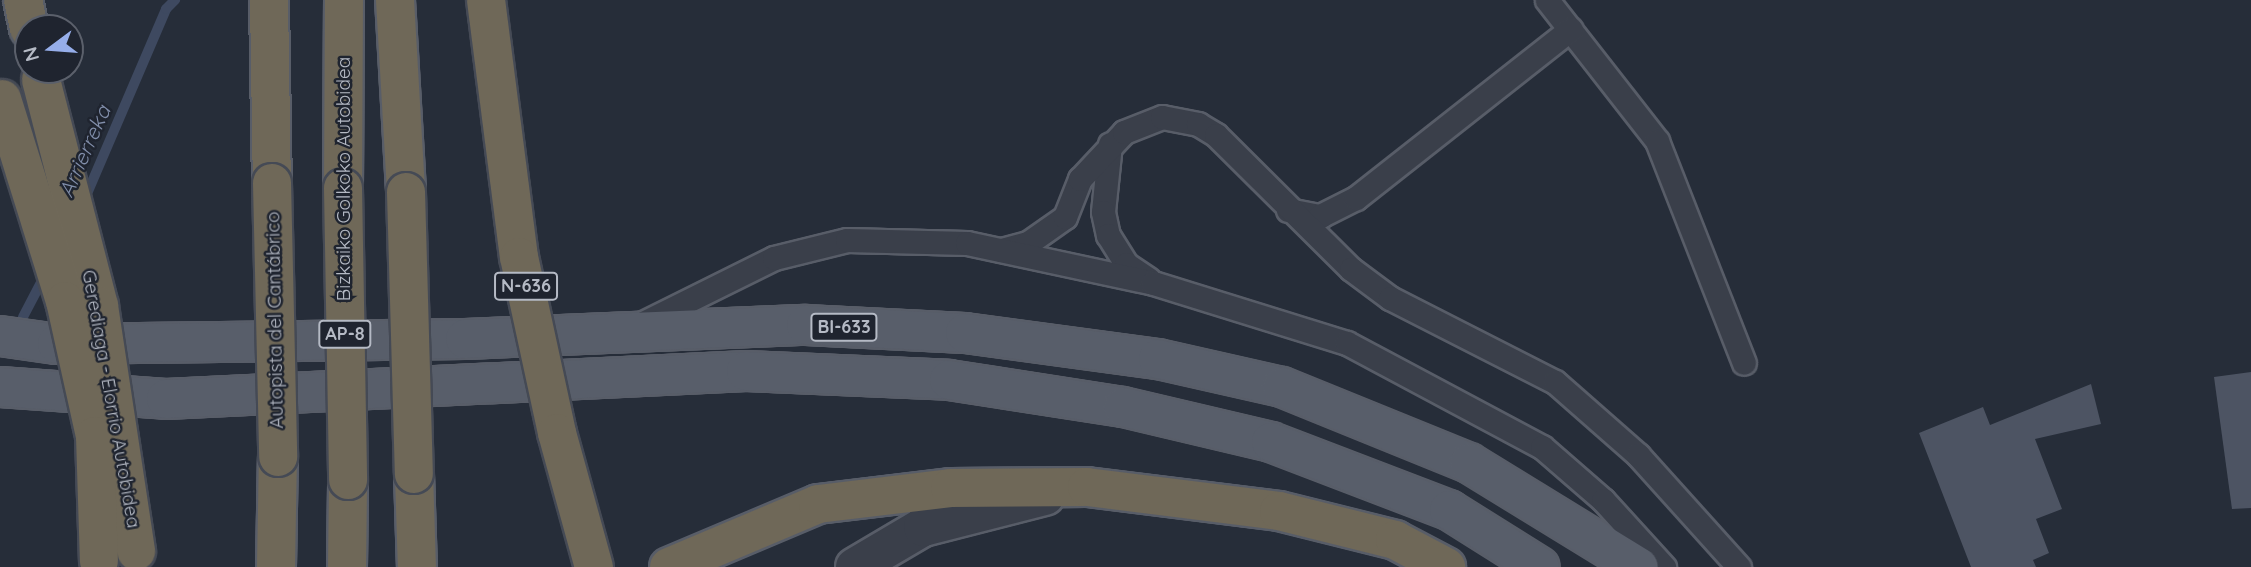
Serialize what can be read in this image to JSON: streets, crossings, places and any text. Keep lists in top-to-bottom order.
{
  "streets": {
    "highway": [
      "Bizkaiko Golkoko Autobidea",
      "N-636",
      "Autopista del Cantábrico",
      "AP-8",
      "Gerediaga - Elorrio Autobidea"
    ],
    "main road": ["BI-633"]
  },
  "water": ["Arrierreka"],
  "north": "left"
}
